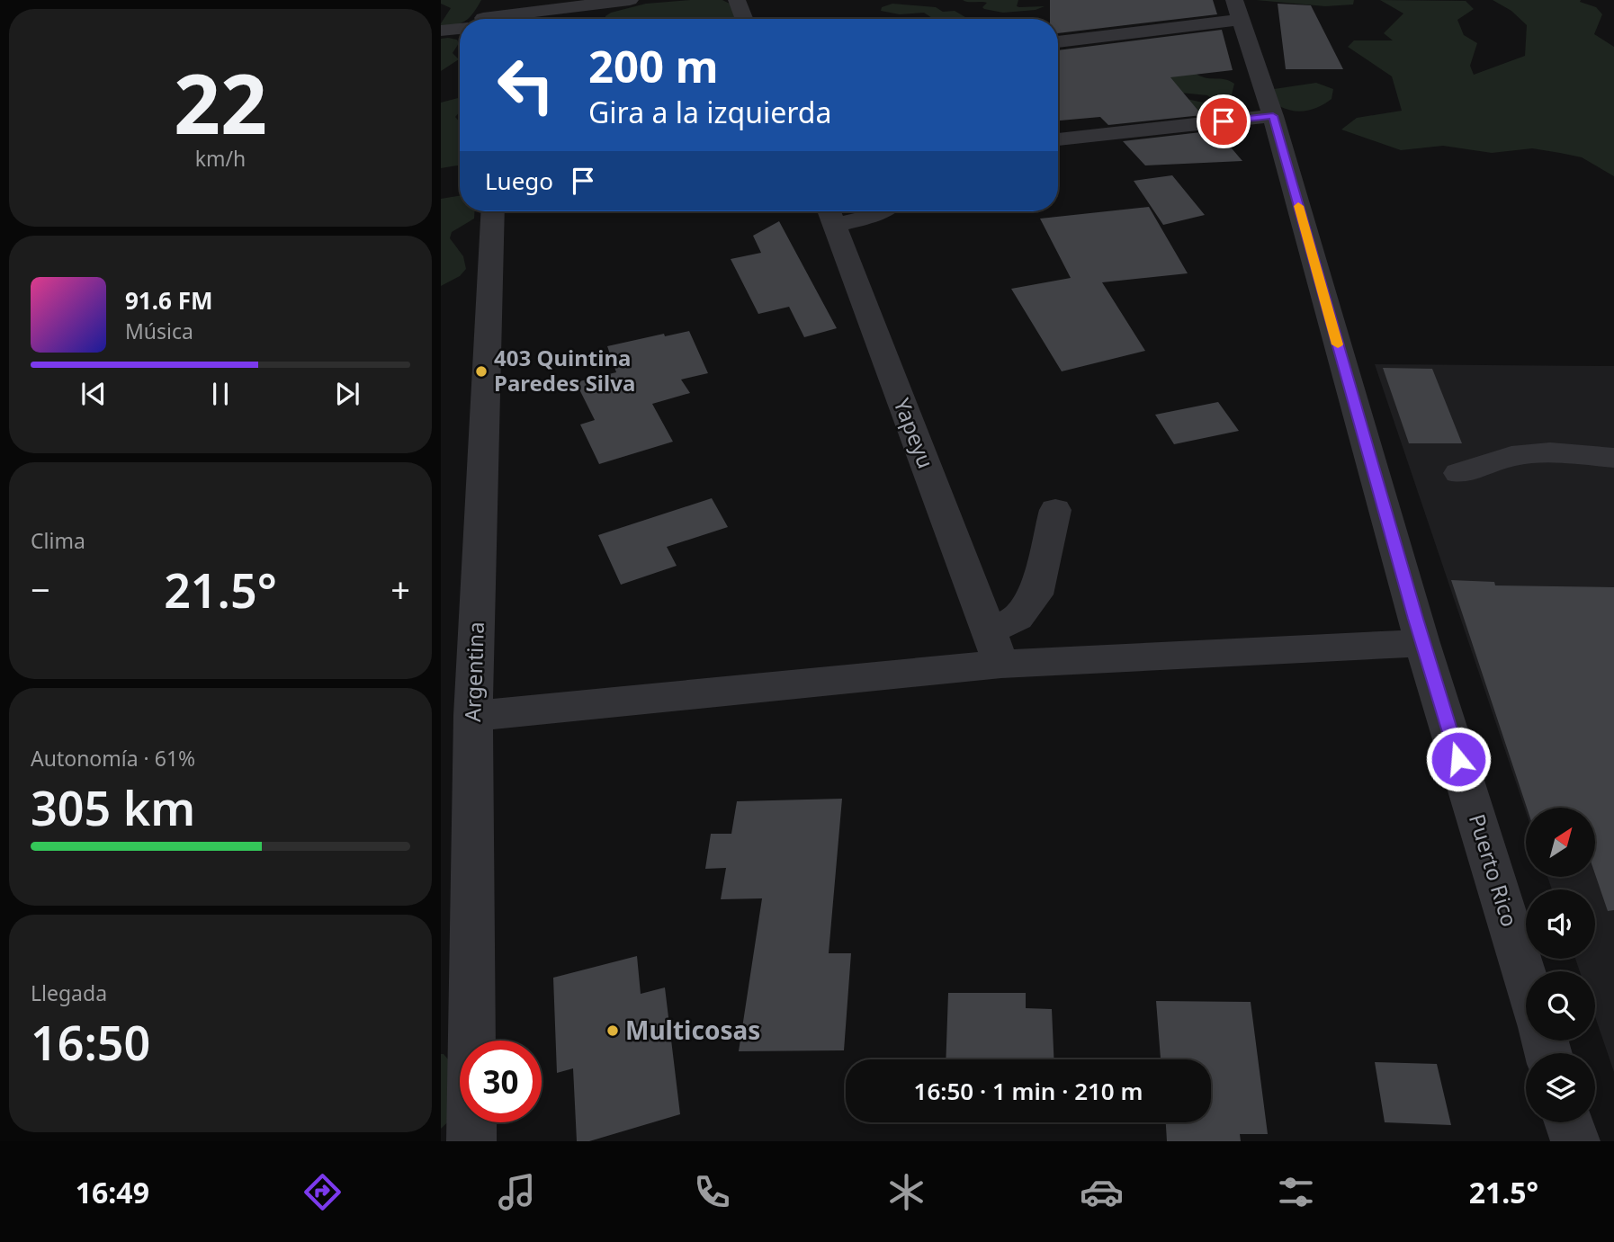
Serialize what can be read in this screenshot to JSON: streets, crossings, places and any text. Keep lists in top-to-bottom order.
{
  "streets": {
    "street": ["Yapeyu", "Argentina", "Puerto Rico"]
  },
  "places": ["403 Quintina Paredes Silva", "Multicosas"],
  "north": "top right",
  "page": {
    "tile": [
      ["22", "km/h"],
      "Clima",
      ["Autonomía · 61%", "305 km"],
      ["Llegada", "16:50"]
    ],
    "turn": ["200 m", "Gira a la izquierda"],
    "then": "Luego",
    "song": ["91.6 FM", "Música"],
    "heat": ["−", "21.5°", "+"],
    "limit": "30",
    "trip": "16:50 · 1 min · 210 m",
    "tabs": ["16:49", "21.5°"]
  }
}
